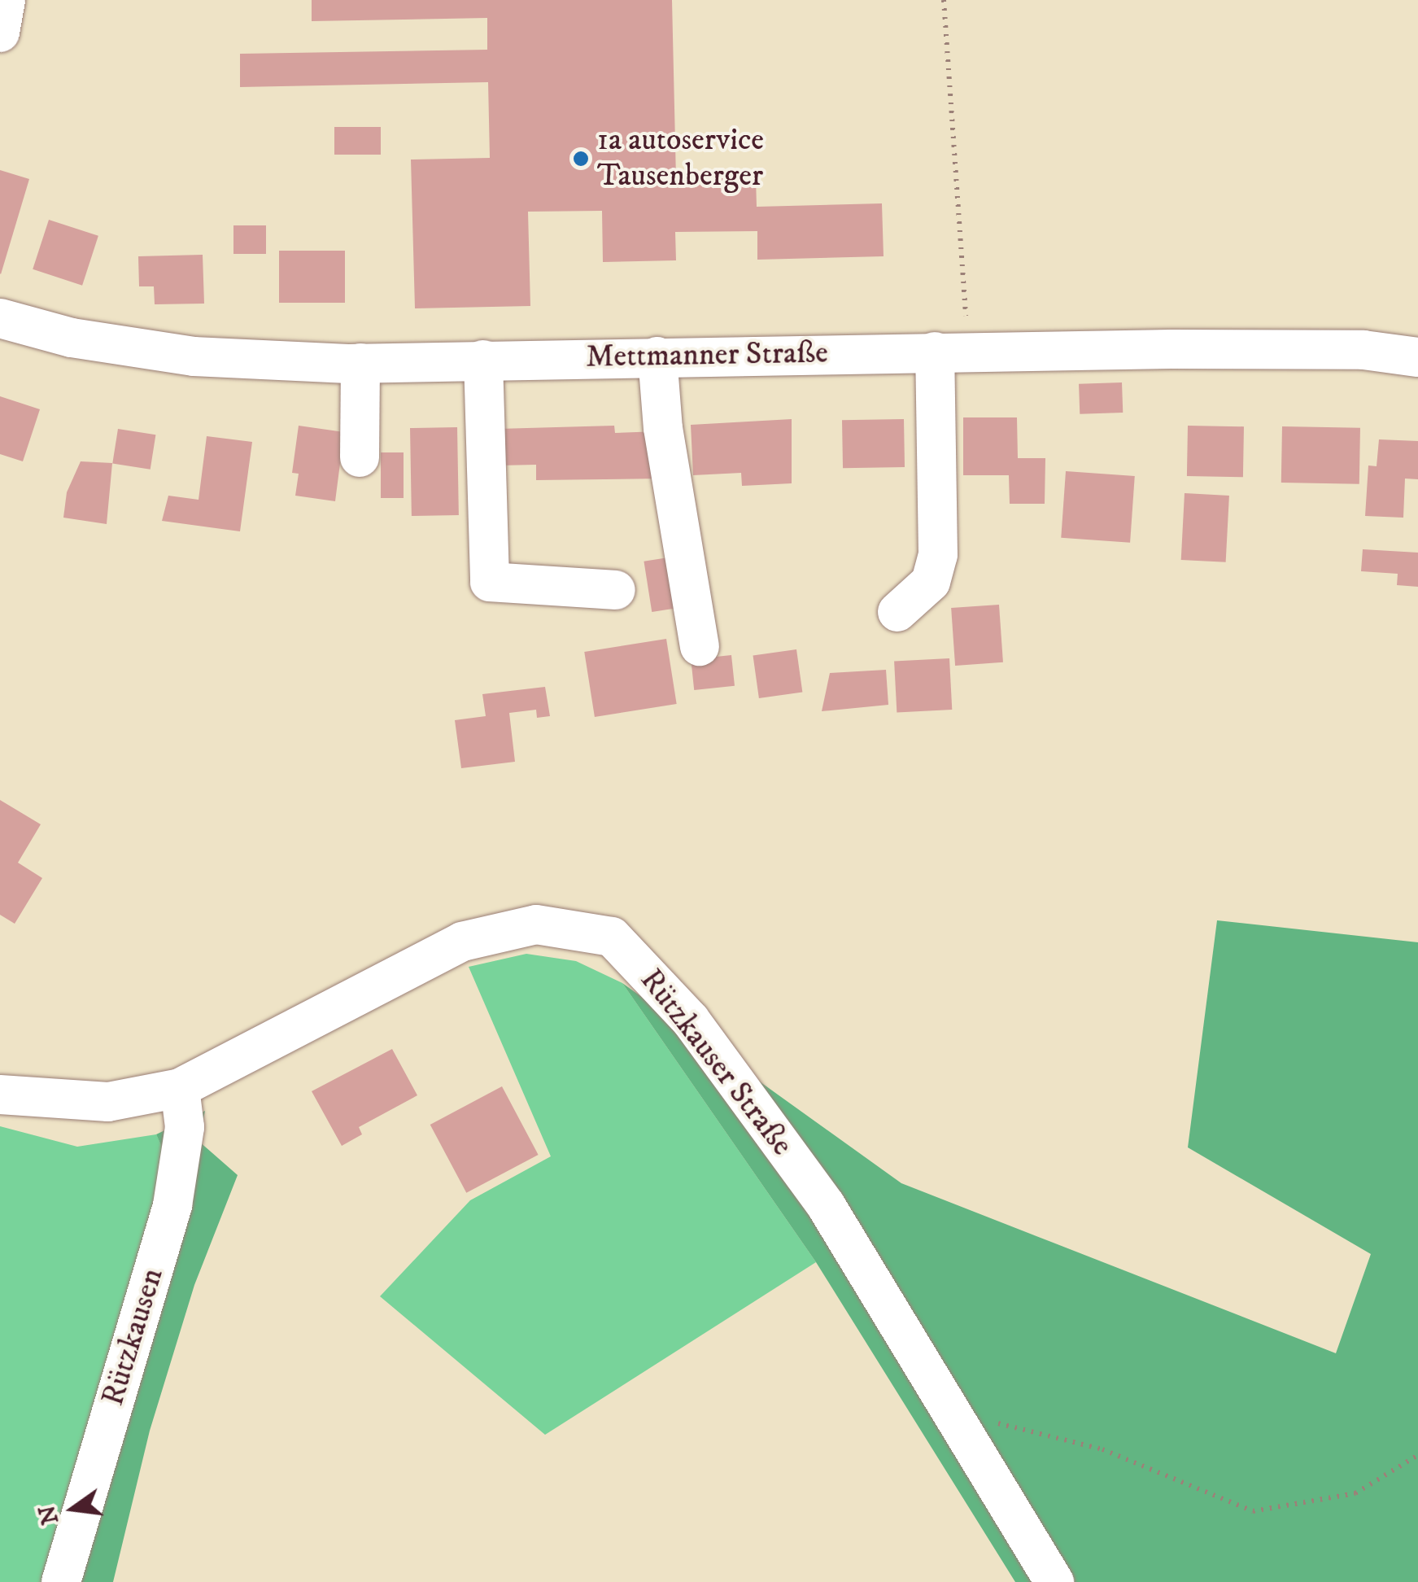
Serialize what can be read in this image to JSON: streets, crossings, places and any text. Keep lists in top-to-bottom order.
{
  "streets": {
    "street": ["Mettmanner Straße", "Rützkauser Straße", "Rützkausen"]
  },
  "crossings": [
    ["Rützkauser Straße", "Rützkausen"]
  ],
  "places": ["1a autoservice Tausenberger"],
  "north": "left"
}
